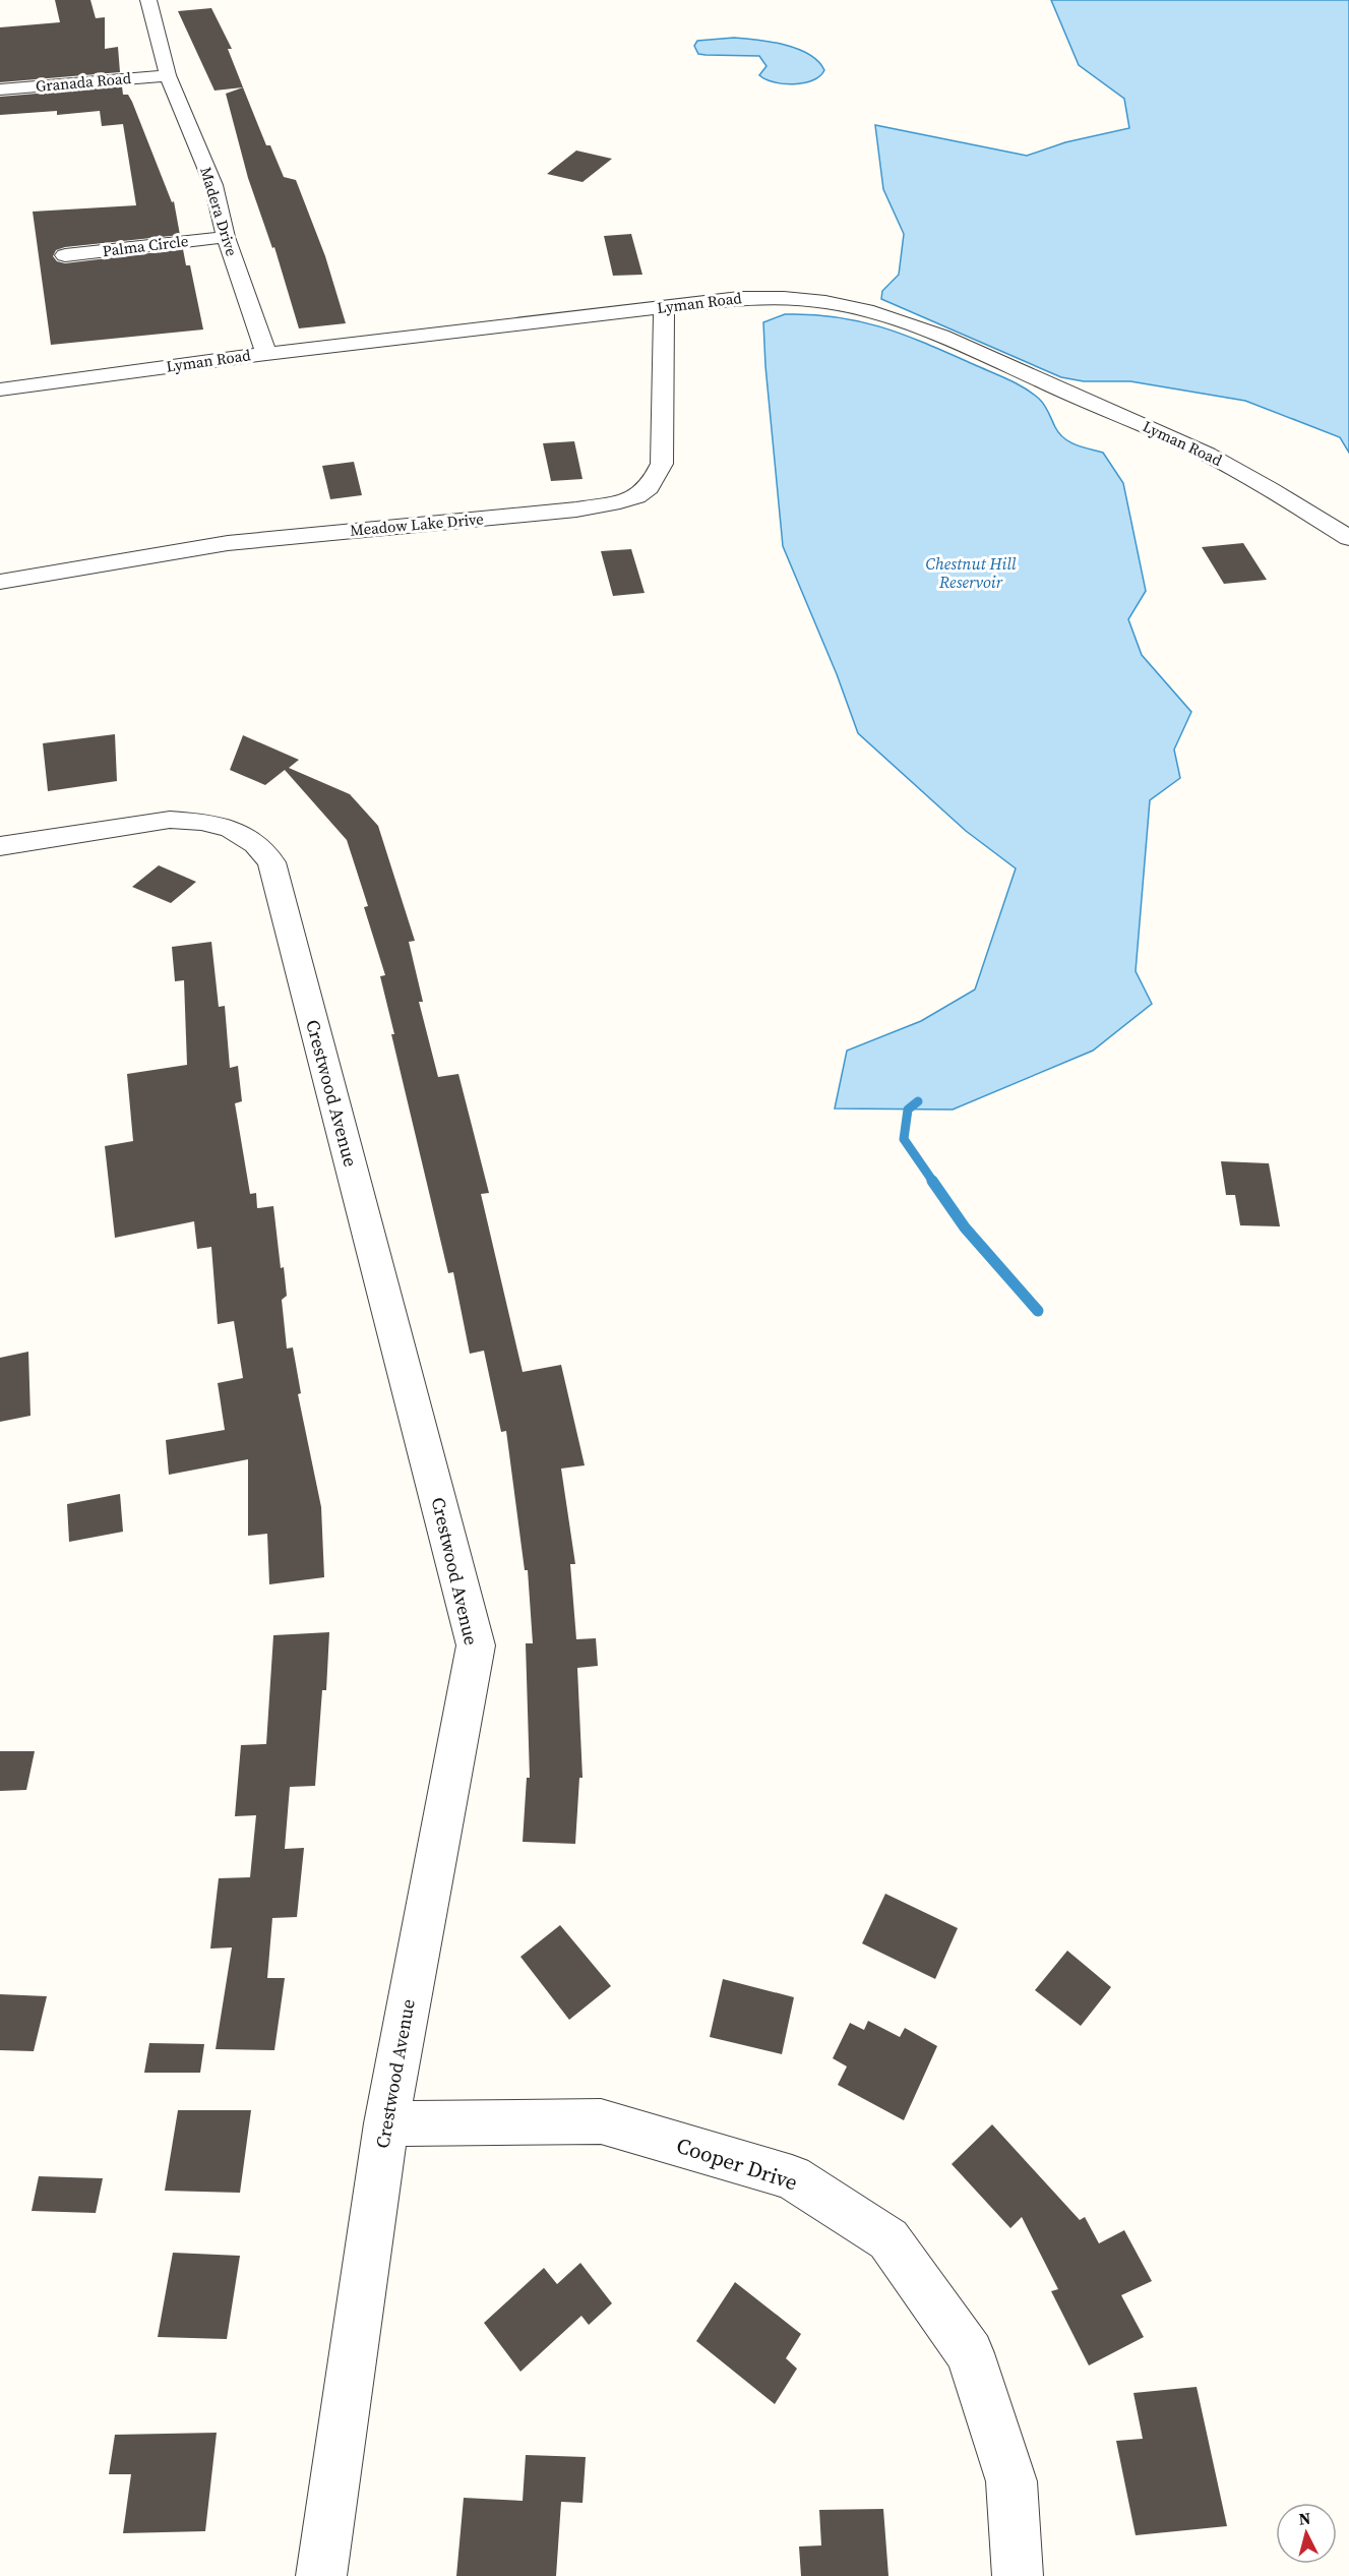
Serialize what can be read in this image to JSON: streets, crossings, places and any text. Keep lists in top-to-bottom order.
{
  "streets": {
    "street": [
      "Granada Road",
      "Madera Drive",
      "Palma Circle",
      "Lyman Road",
      "Meadow Lake Drive",
      "Crestwood Avenue",
      "Cooper Drive"
    ]
  },
  "crossings": [
    ["Granada Road", "Madera Drive"],
    ["Madera Drive", "Palma Circle"],
    ["Madera Drive", "Lyman Road"],
    ["Lyman Road", "Meadow Lake Drive"],
    ["Crestwood Avenue", "Cooper Drive"]
  ],
  "water": ["Chestnut Hill Reservoir"],
  "north": "top"
}
